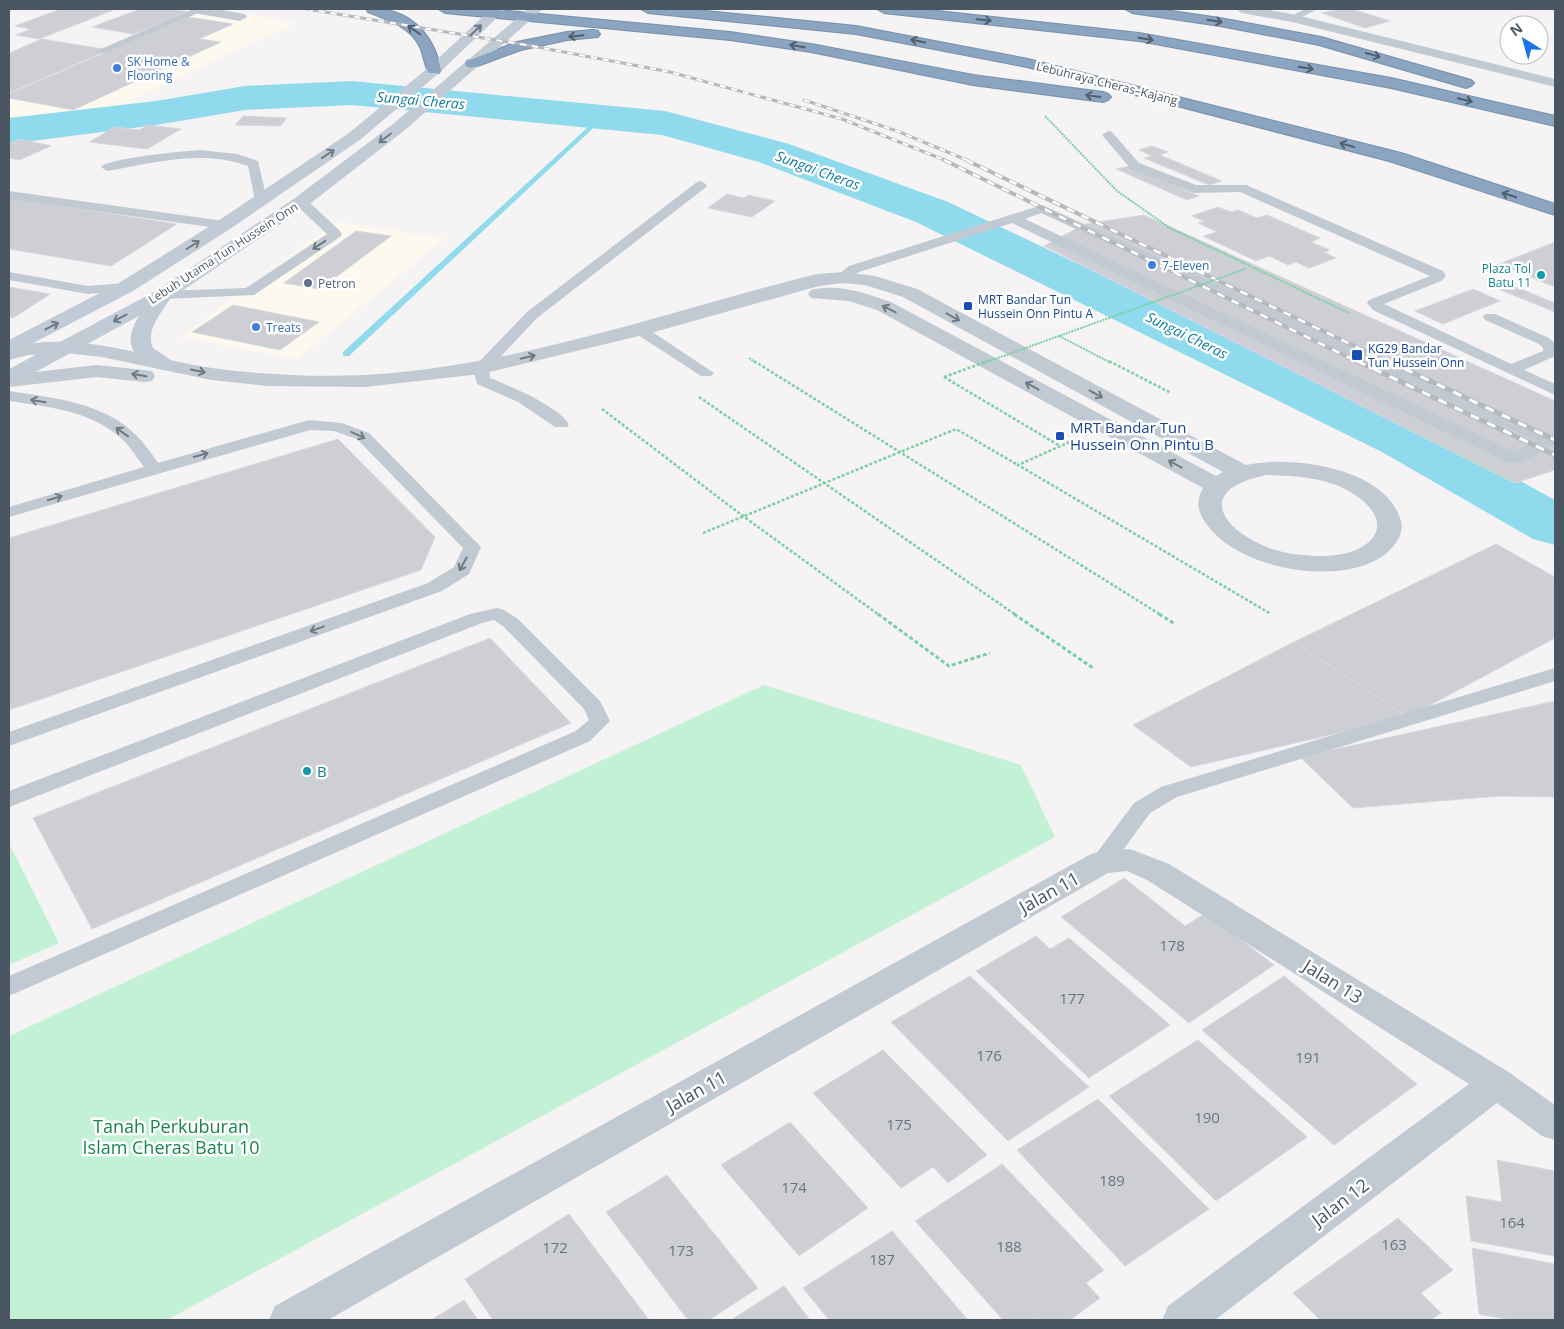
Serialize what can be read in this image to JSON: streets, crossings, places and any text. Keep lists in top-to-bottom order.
{
  "streets": {
    "highway": ["Lebuhraya Cheras–Kajang"],
    "main road": ["Lebuh Utama Tun Hussein Onn"],
    "street": ["Jalan 11", "Jalan 13", "Jalan 12"]
  },
  "crossings": [
    ["Jalan 11", "Jalan 13"],
    ["Jalan 13", "Jalan 12"]
  ],
  "water": ["Sungai Cheras"],
  "parks": ["Tanah Perkuburan Islam Cheras Batu 10"],
  "places": {
    "other": [
      "SK Home & Flooring",
      "7-Eleven",
      "Plaza Tol Batu 11",
      "Petron",
      "Treats",
      "B"
    ],
    "transit": ["MRT Bandar Tun Hussein Onn Pintu A", "KG29 Bandar Tun Hussein Onn", "MRT Bandar Tun Hussein Onn Pintu B"]
  },
  "house_numbers": [
    "178",
    "177",
    "176",
    "191",
    "190",
    "175",
    "189",
    "174",
    "164",
    "163",
    "188",
    "172",
    "173",
    "187"
  ],
  "north": "top left"
}
